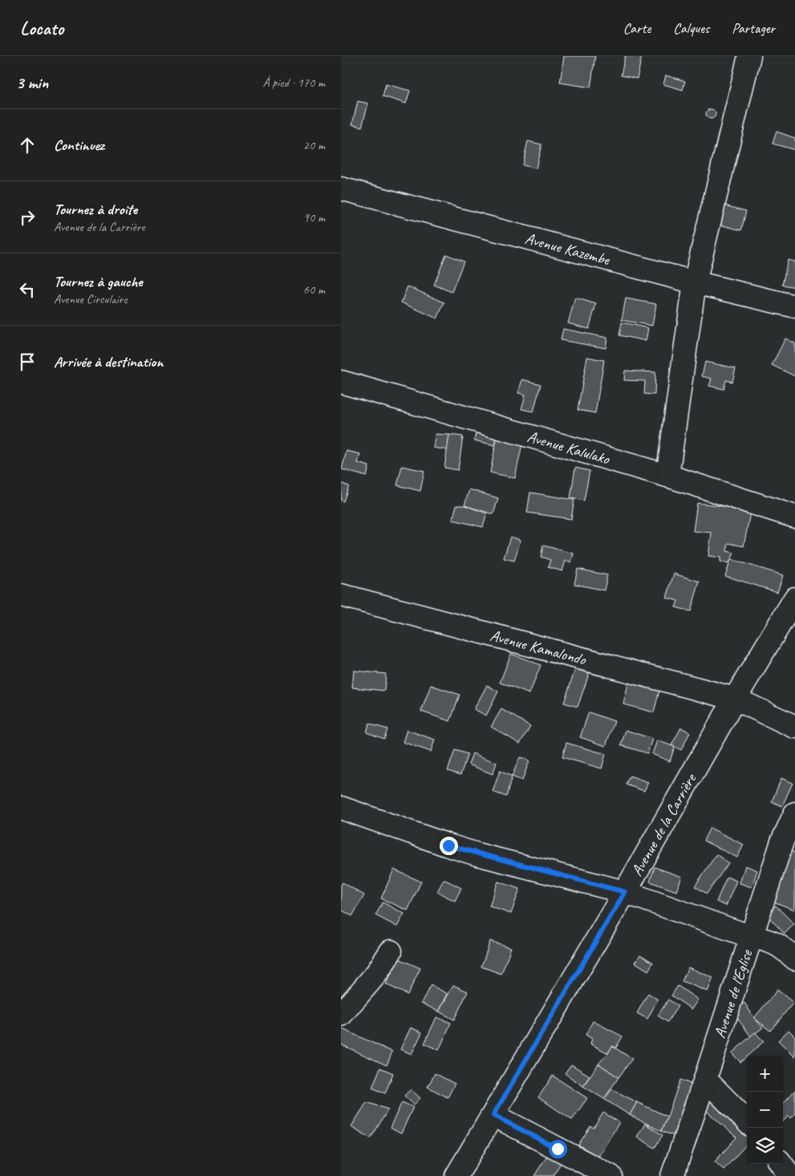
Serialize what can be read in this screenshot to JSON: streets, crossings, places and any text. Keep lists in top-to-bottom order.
{
  "streets": {
    "street": [
      "Avenue Kazembe",
      "Avenue Kalulako",
      "Avenue Kamalondo",
      "Avenue de la Carrière",
      "Avenue de l'Eglise"
    ]
  },
  "crossings": [
    ["Avenue Kamalondo", "Avenue de la Carrière"]
  ],
  "page": {
    "header": "Locato",
    "nav": ["Carte", "Calques", "Partager"],
    "heading": ["3 min", "À pied · 170 m"],
    "list": [
      ["Continuez", "20 m"],
      ["Tournez à droite", "Avenue de la Carrière", "90 m"],
      ["Tournez à gauche", "Avenue Circulaire", "60 m"],
      "Arrivée à destination"
    ],
    "map_buttons": ["+", "−"]
  }
}
